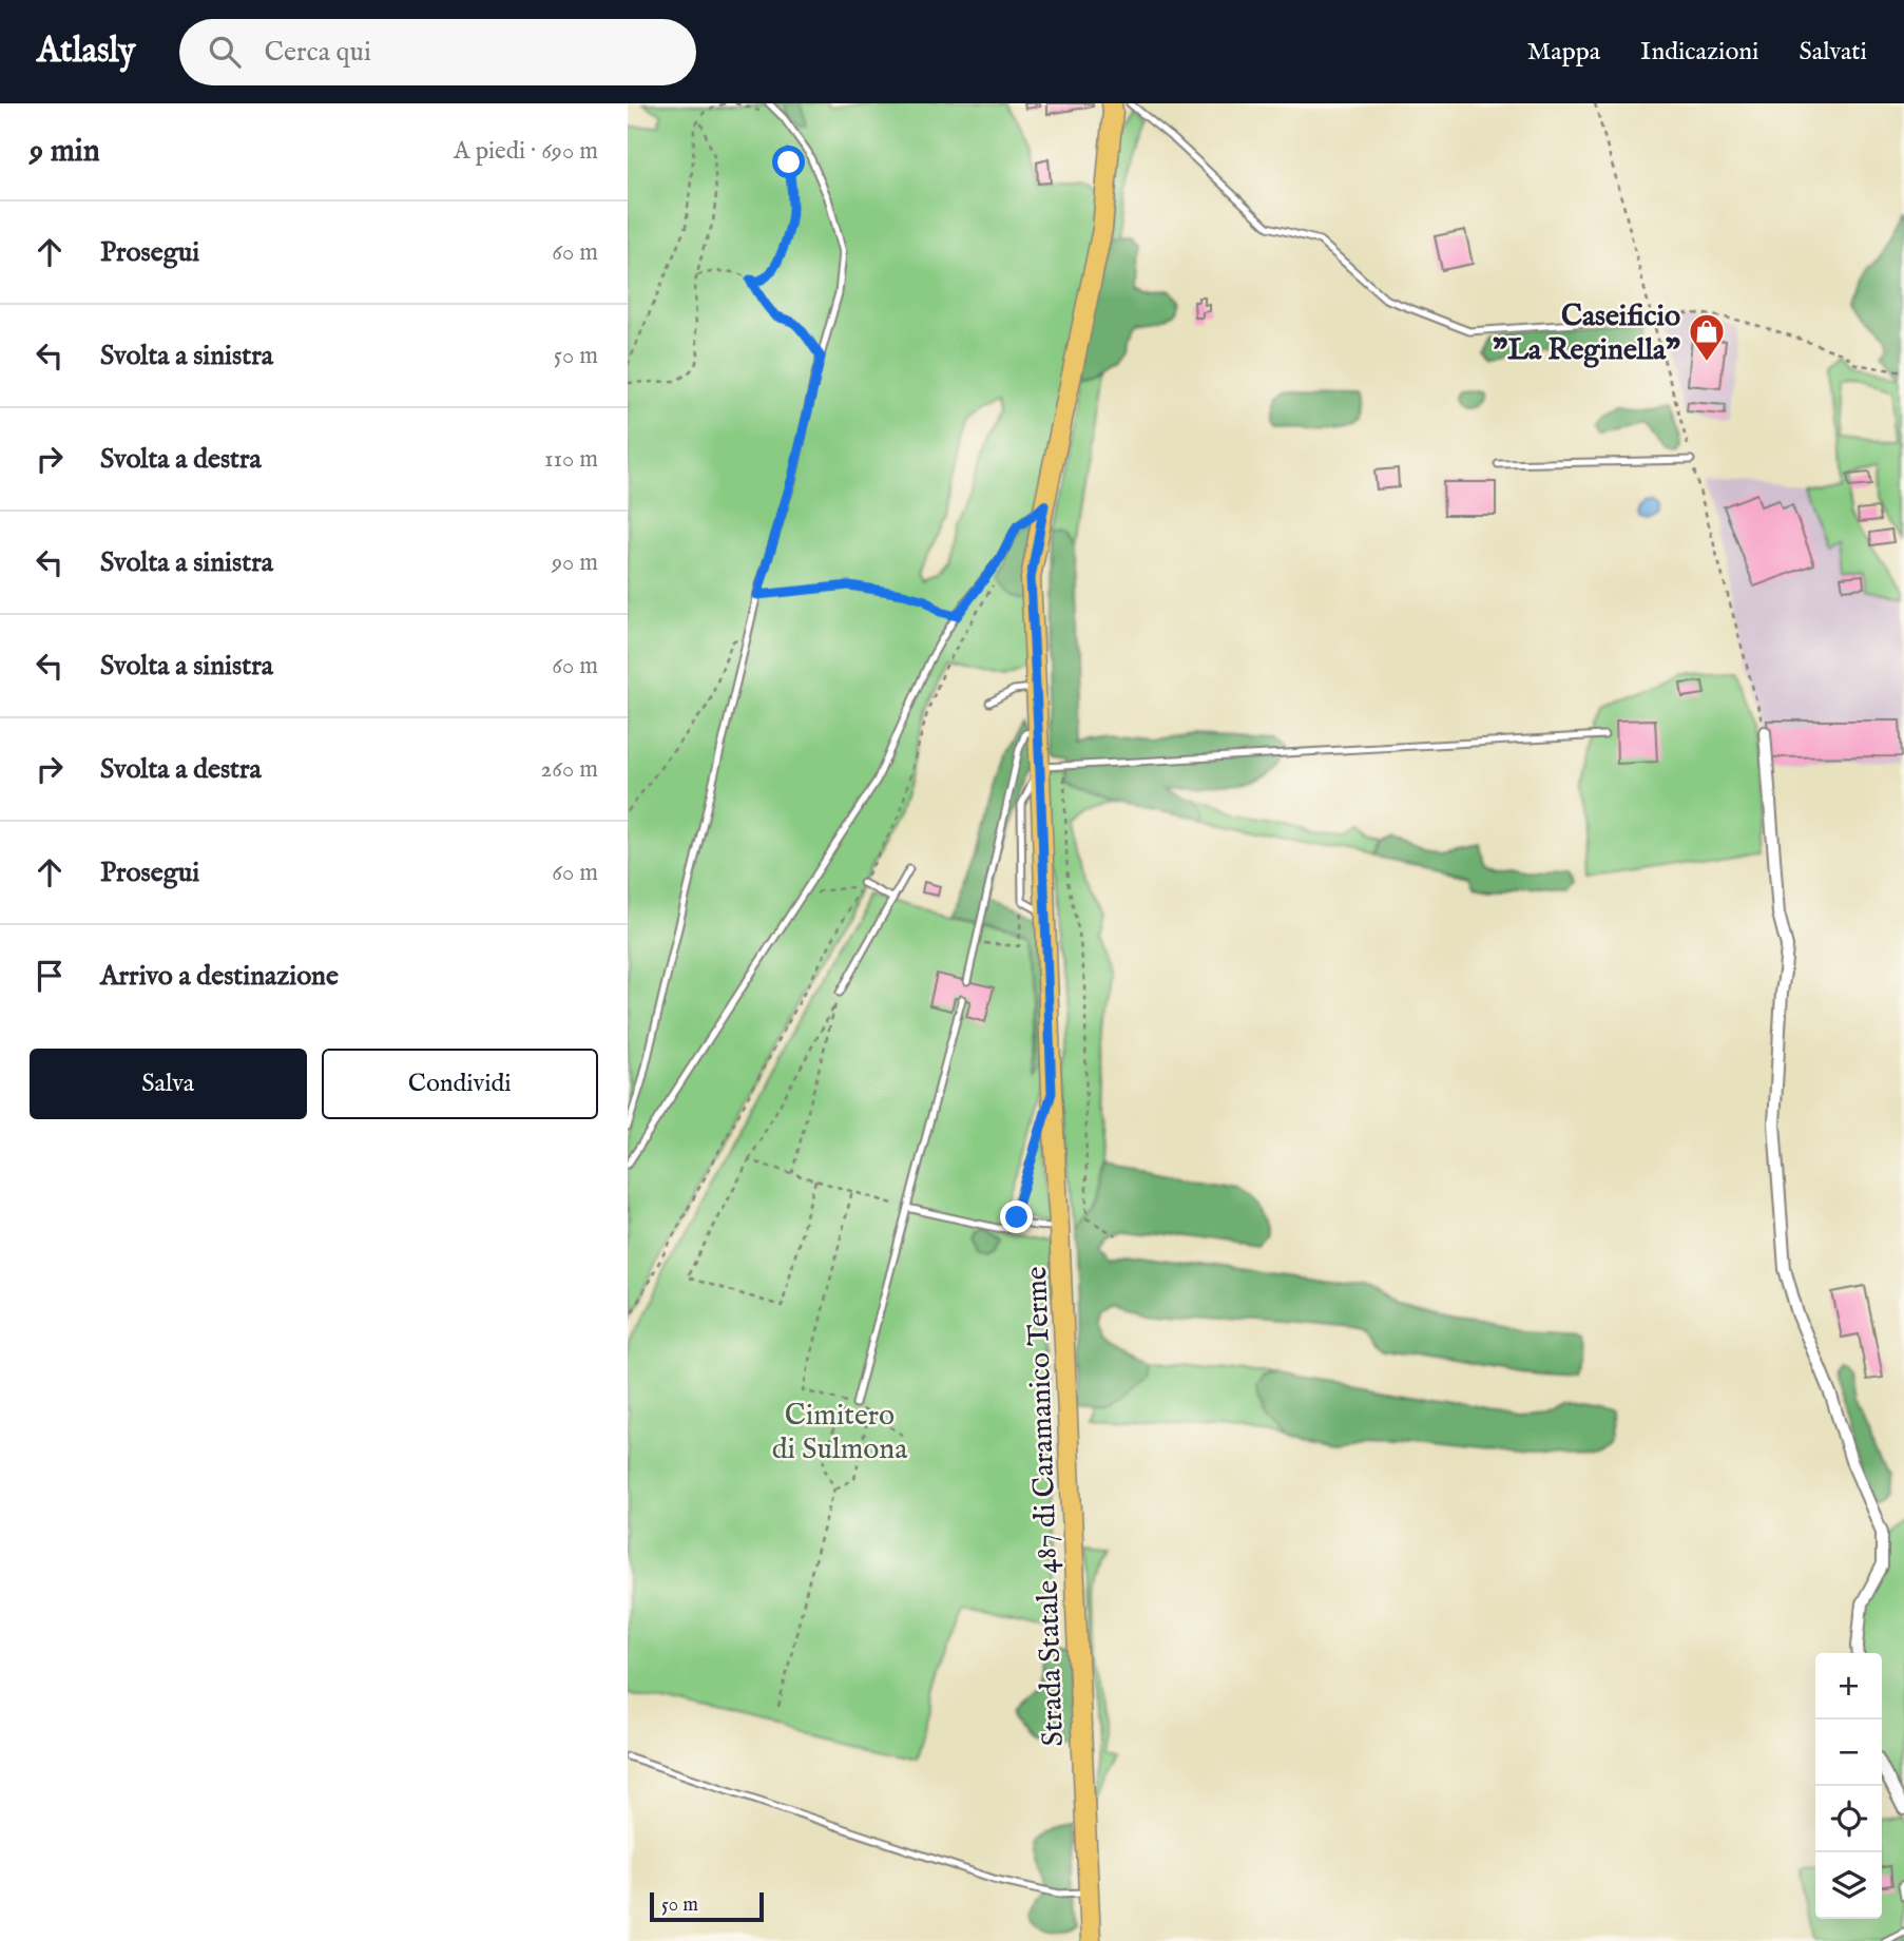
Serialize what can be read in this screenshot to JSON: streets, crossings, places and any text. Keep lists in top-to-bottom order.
{
  "streets": {
    "main road": ["Strada Statale 487 di Caramanico Terme"]
  },
  "parks": ["Cimitero di Sulmona"],
  "places": {
    "shop": ["Caseificio \"La Reginella\""]
  },
  "scale_bar": "50 m",
  "page": {
    "header": "Atlasly",
    "search": "Cerca qui",
    "nav": ["Mappa", "Indicazioni", "Salvati"],
    "heading": ["9 min", "A piedi · 690 m"],
    "list": [
      ["Prosegui", "60 m"],
      ["Svolta a sinistra", "50 m"],
      ["Svolta a destra", "110 m"],
      ["Svolta a sinistra", "90 m"],
      ["Svolta a sinistra", "60 m"],
      ["Svolta a destra", "260 m"],
      ["Prosegui", "60 m"],
      "Arrivo a destinazione"
    ],
    "buttons": ["Salva", "Condividi"],
    "map_buttons": ["+", "−"],
    "scale": "50 m"
  }
}
